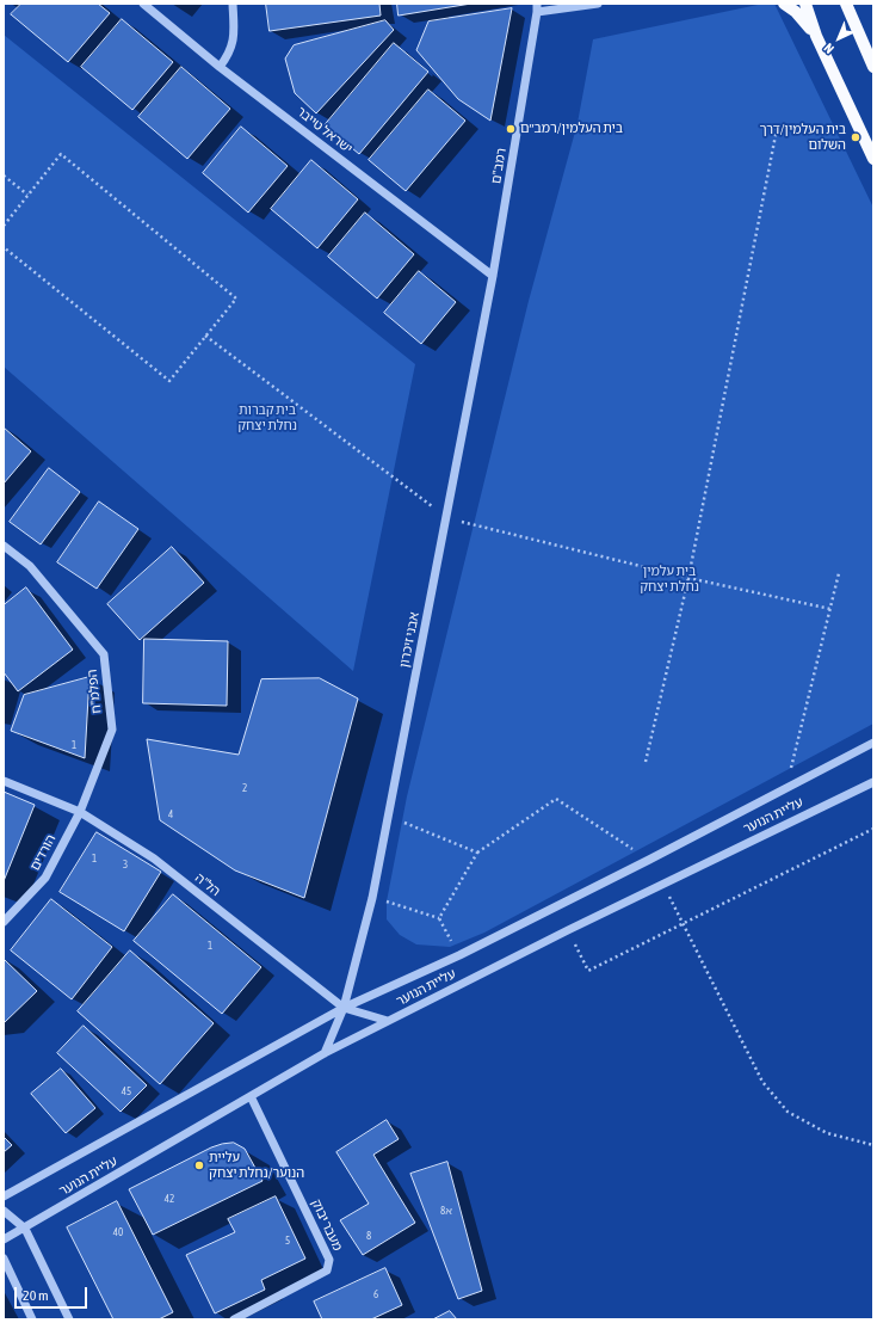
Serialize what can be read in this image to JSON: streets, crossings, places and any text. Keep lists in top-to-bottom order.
{
  "streets": {
    "street": [
      "ישראל טייבר",
      "רמב\"ם",
      "אבני זיכרון",
      "הפלמ\"ח",
      "עליית הנוער",
      "הורדים",
      "הל\"ה",
      "מעבר יבוק"
    ]
  },
  "crossings": [
    ["ישראל טייבר", "רמב\"ם"],
    ["ישראל טייבר", "אבני זיכרון"],
    ["רמב\"ם", "אבני זיכרון"],
    ["אבני זיכרון", "עליית הנוער"],
    ["אבני זיכרון", "הל\"ה"],
    ["הפלמ\"ח", "הורדים"],
    ["הפלמ\"ח", "הל\"ה"],
    ["עליית הנוער", "הל\"ה"],
    ["עליית הנוער", "מעבר יבוק"],
    ["הורדים", "הל\"ה"]
  ],
  "parks": ["בית קברות נחלת יצחק", "בית עלמין נחלת יצחק"],
  "places": ["בית העלמין/רמב״ם", "בית העלמין/דרך השלום", "עליית הנוער/נחלת יצחק"],
  "house_numbers": [
    "1",
    "2",
    "4",
    "1",
    "3",
    "1",
    "45",
    "42",
    "8א",
    "40",
    "8",
    "5",
    "6"
  ],
  "scale_bar": "20 m",
  "north": "bottom left"
}
